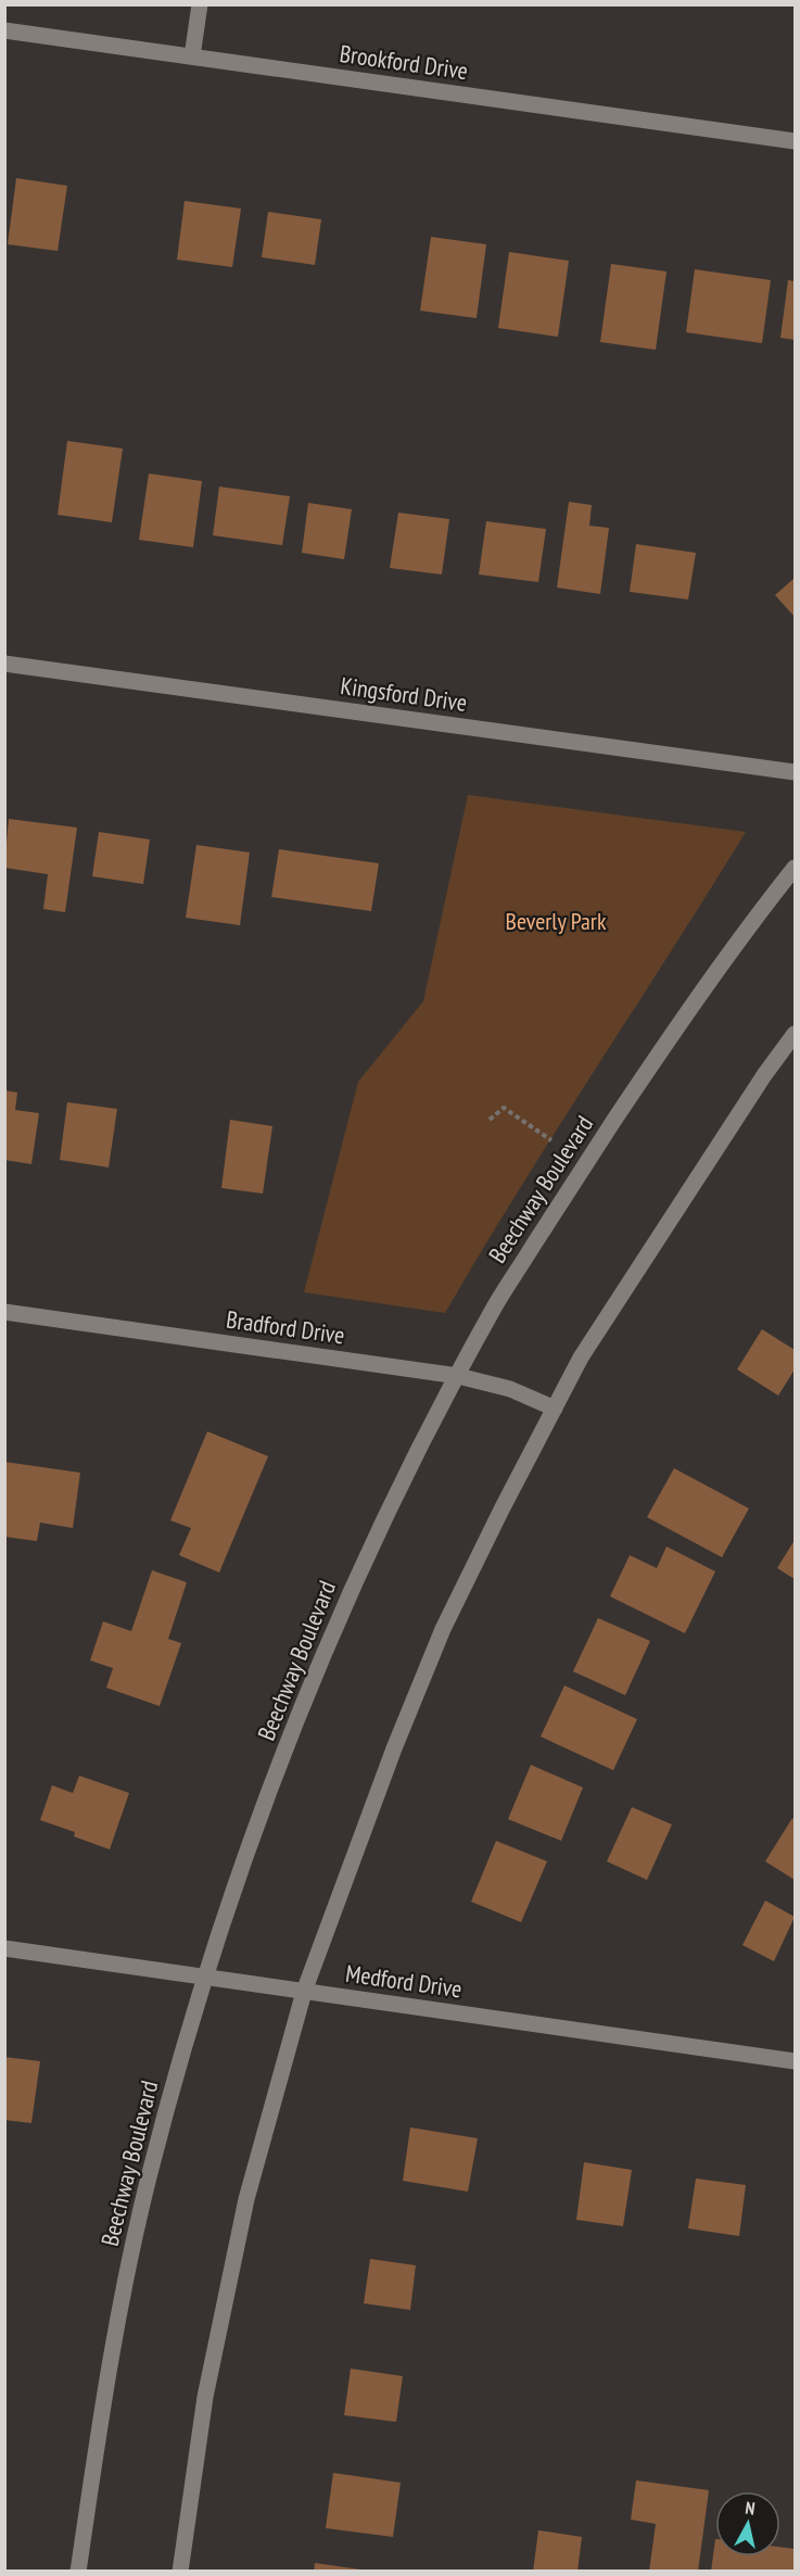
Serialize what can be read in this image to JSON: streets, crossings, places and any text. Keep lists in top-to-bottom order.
{
  "streets": {
    "street": [
      "Brookford Drive",
      "Kingsford Drive",
      "Beechway Boulevard",
      "Bradford Drive",
      "Medford Drive"
    ]
  },
  "crossings": [
    ["Beechway Boulevard", "Bradford Drive"],
    ["Beechway Boulevard", "Medford Drive"]
  ],
  "parks": ["Beverly Park"],
  "north": "top"
}
